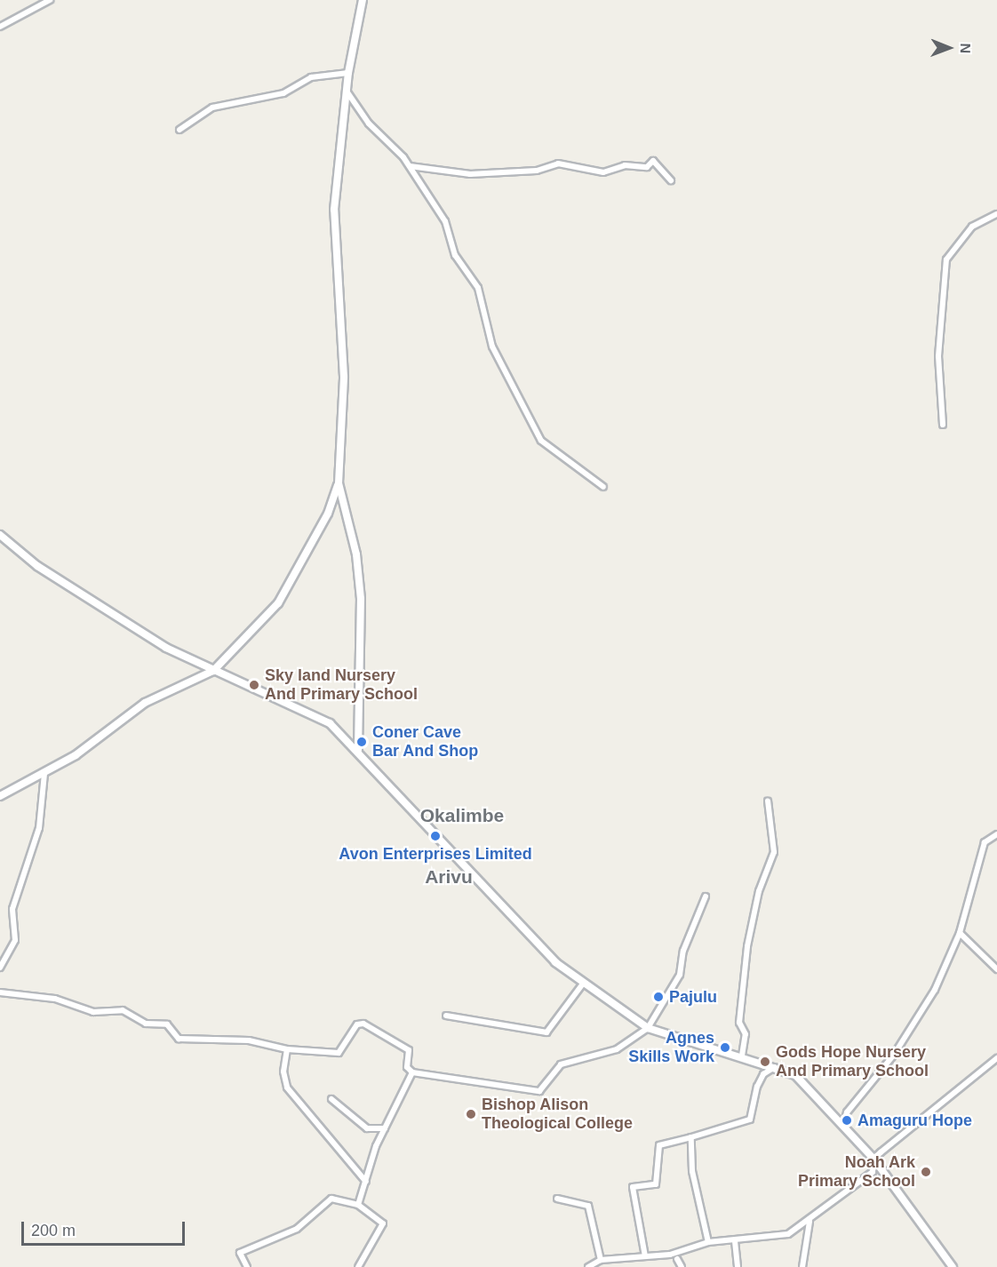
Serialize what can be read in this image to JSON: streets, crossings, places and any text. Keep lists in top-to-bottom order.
{
  "districts": ["Okalimbe", "Arivu"],
  "places": [
    "Sky land Nursery And Primary School",
    "Coner Cave Bar And Shop",
    "Avon Enterprises Limited",
    "Pajulu",
    "Agnes Skills Work",
    "Gods Hope Nursery And Primary School",
    "Bishop Alison Theological College",
    "Amaguru Hope",
    "Noah Ark Primary School"
  ],
  "scale_bar": "200 m",
  "north": "right"
}
